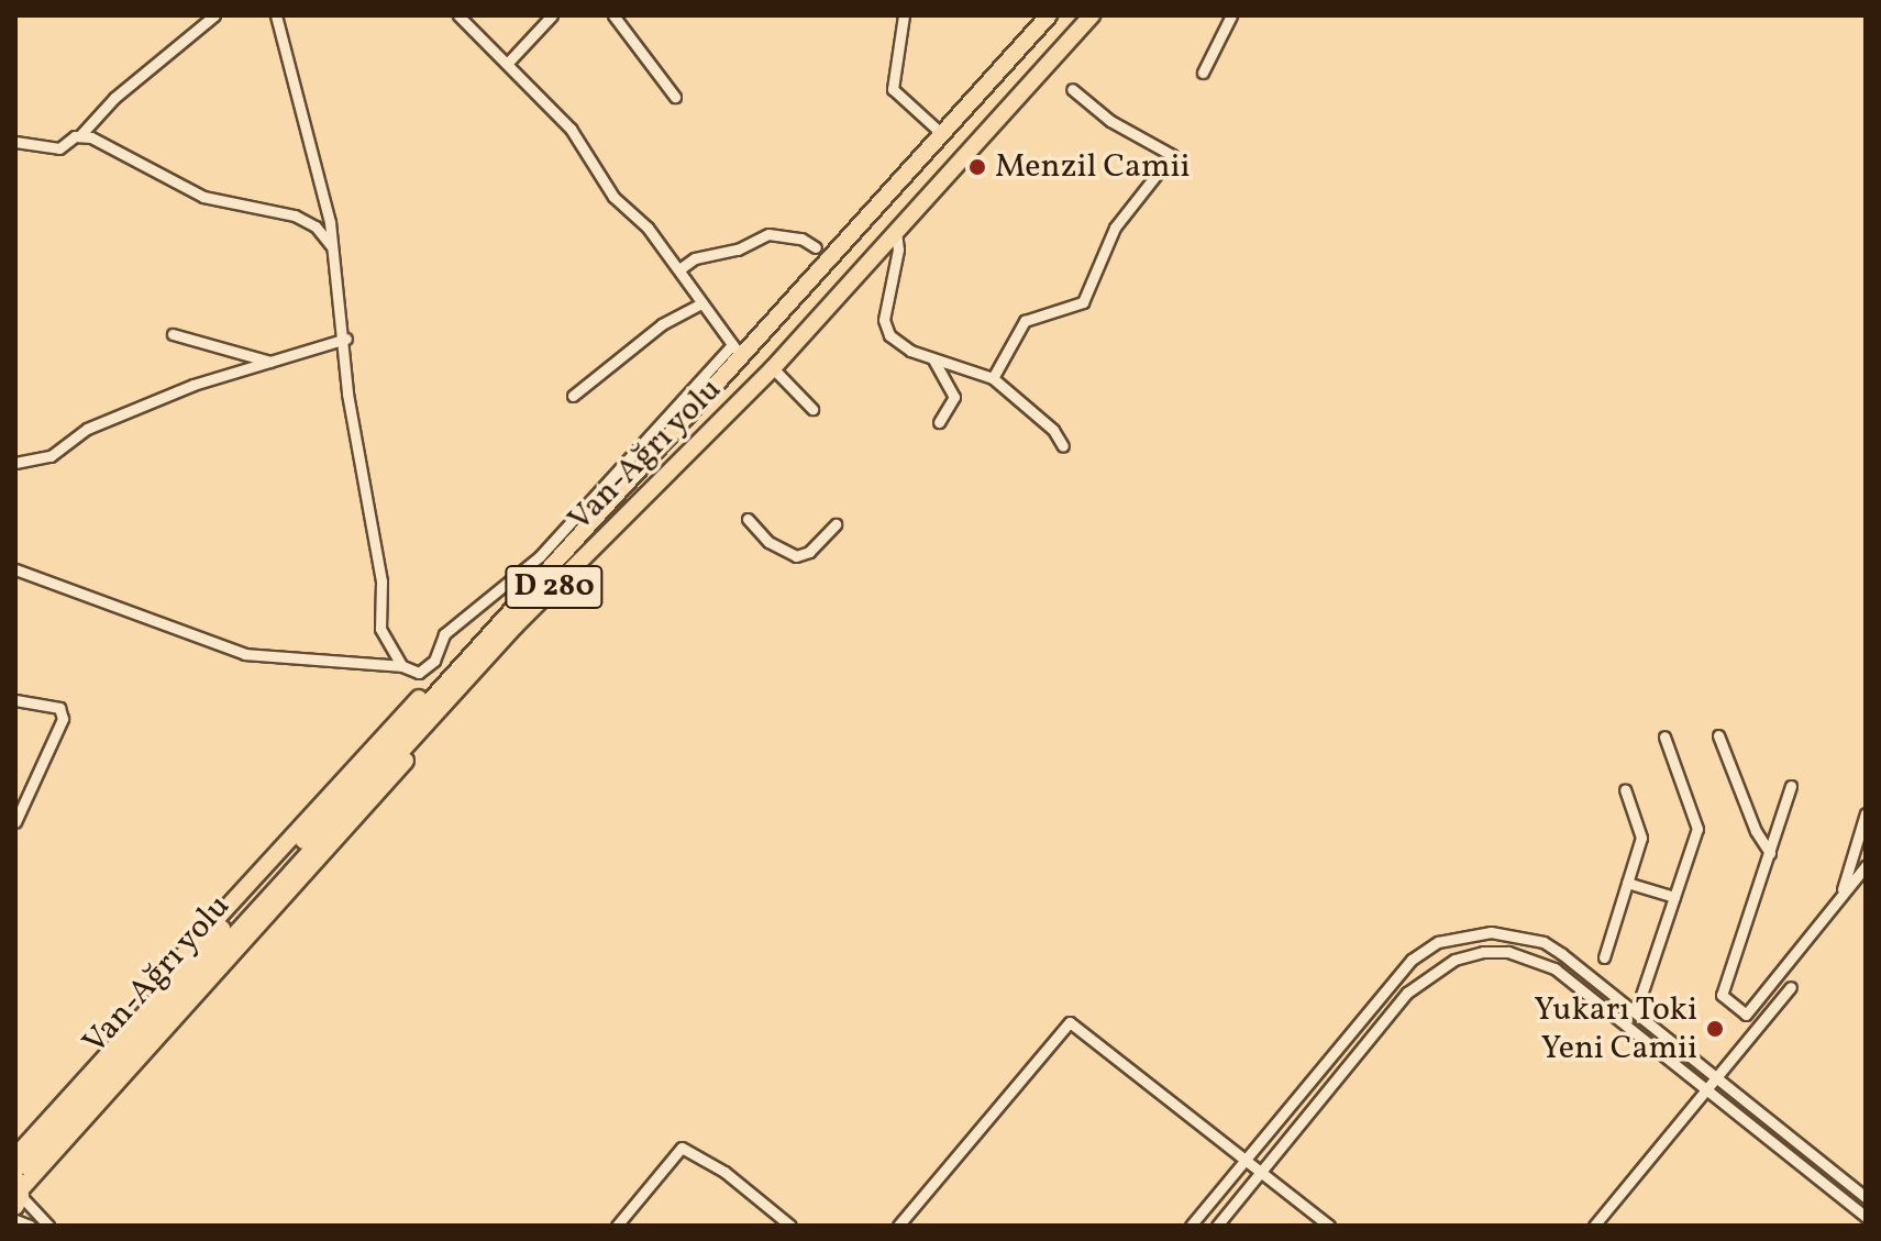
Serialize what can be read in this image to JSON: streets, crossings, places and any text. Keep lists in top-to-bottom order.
{
  "streets": {
    "highway": ["Van-Ağrı yolu", "D 280"]
  },
  "crossings": [
    ["Van-Ağrı yolu", "D 280"]
  ],
  "places": ["Menzil Camii", "Yukarı Toki Yeni Camii"]
}
